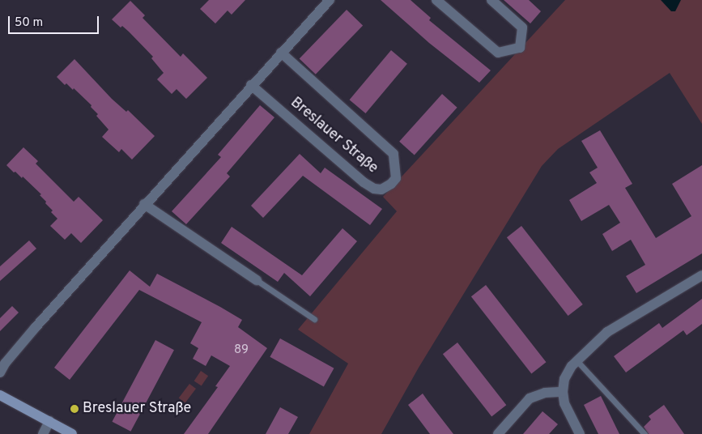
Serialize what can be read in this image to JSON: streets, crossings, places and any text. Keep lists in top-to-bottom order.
{
  "streets": {
    "street": ["Breslauer Straße"]
  },
  "places": ["Breslauer Straße"],
  "house_numbers": ["89"],
  "scale_bar": "50 m"
}
